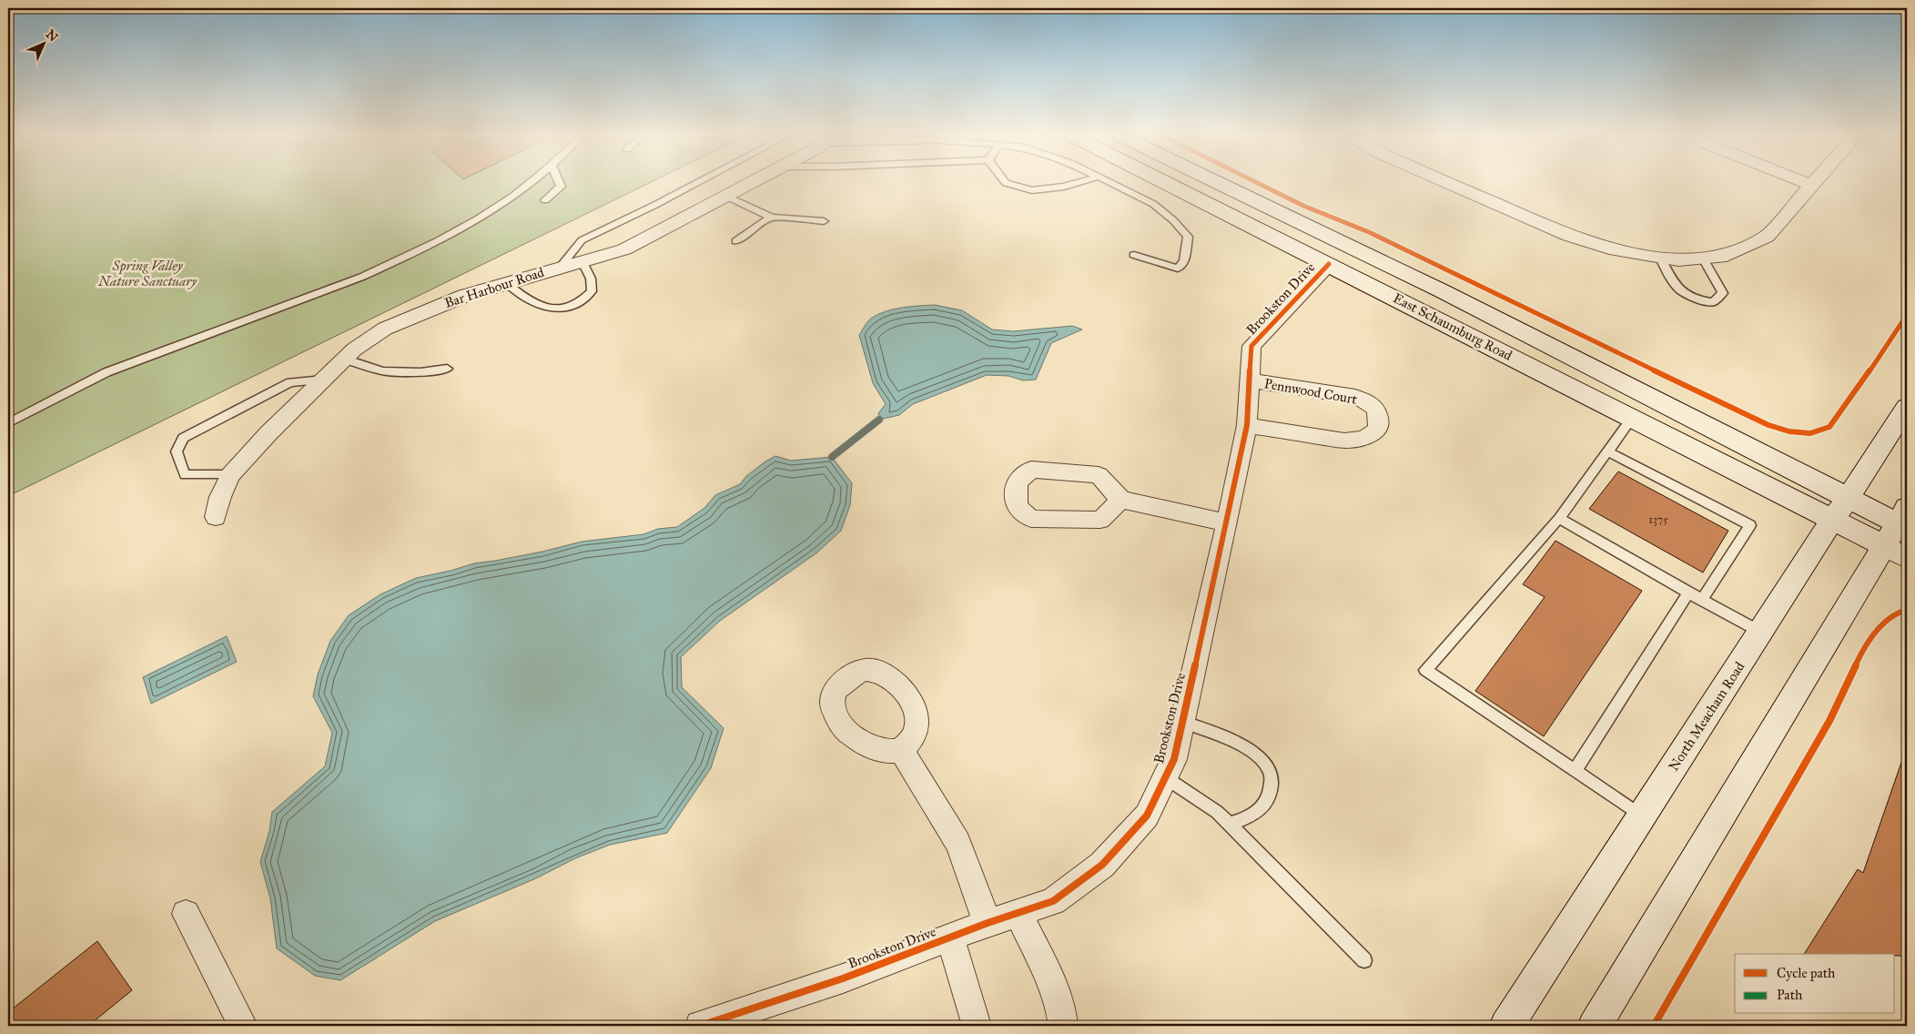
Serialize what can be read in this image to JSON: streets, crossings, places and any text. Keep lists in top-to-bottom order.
{
  "streets": {
    "main road": ["East Schaumburg Road", "North Meacham Road"],
    "street": ["Bar Harbour Road", "Brookston Drive", "Pennwood Court"]
  },
  "crossings": [
    ["Brookston Drive", "East Schaumburg Road"],
    ["Brookston Drive", "Pennwood Court"],
    ["East Schaumburg Road", "North Meacham Road"]
  ],
  "parks": ["Spring Valley Nature Sanctuary"],
  "house_numbers": ["1375"],
  "legend": ["Cycle path", "Path"],
  "north": "top right"
}
